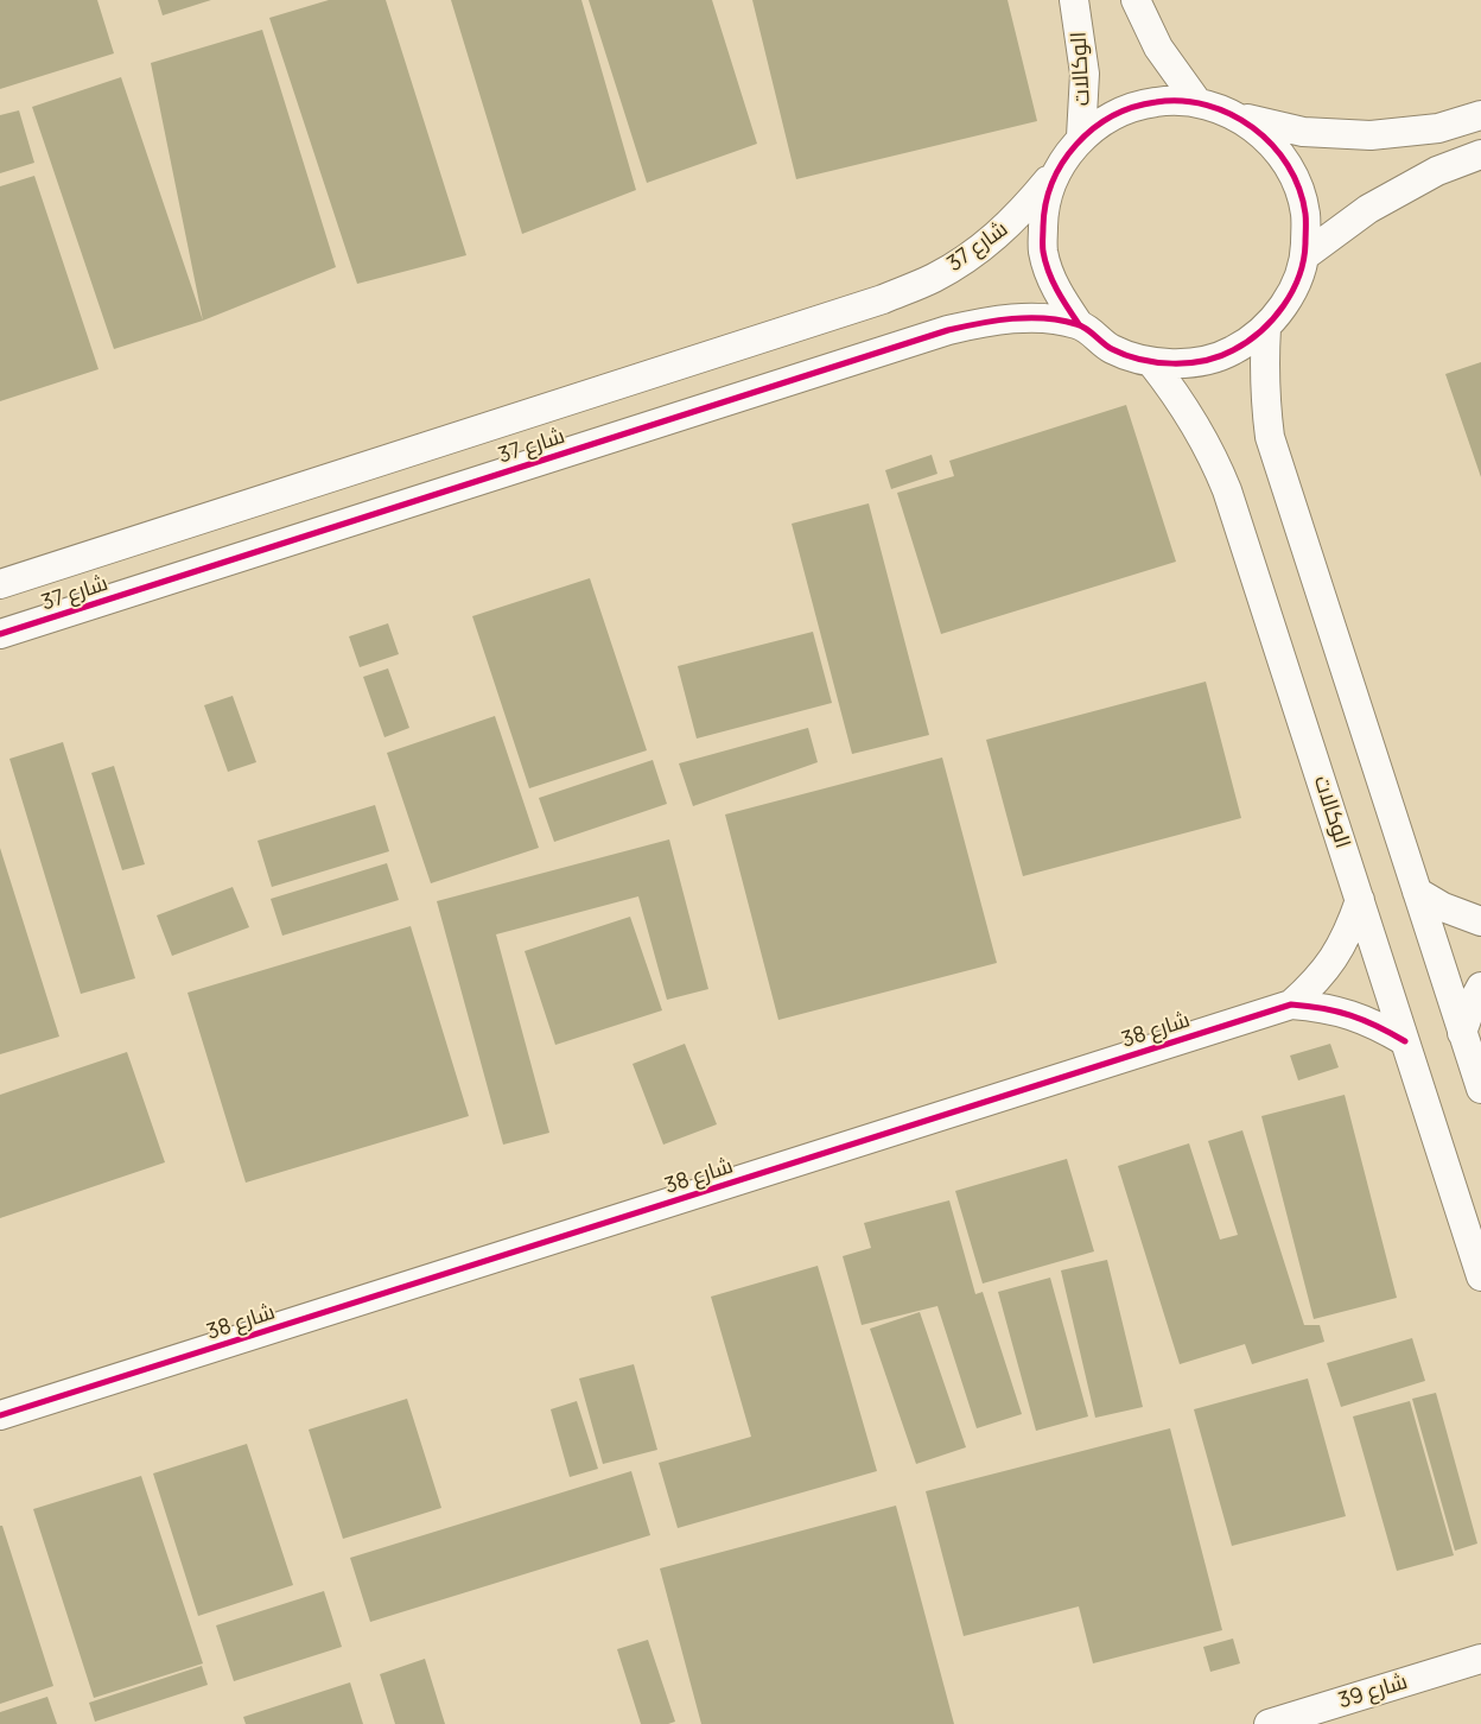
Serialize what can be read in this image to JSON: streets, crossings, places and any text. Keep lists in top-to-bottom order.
{
  "streets": {
    "street": [
      "الوكالات",
      "شارع 37",
      "شارع 38",
      "شارع 39"
    ]
  },
  "crossings": [
    ["الوكالات", "شارع 37"],
    ["الوكالات", "شارع 38"]
  ]
}
